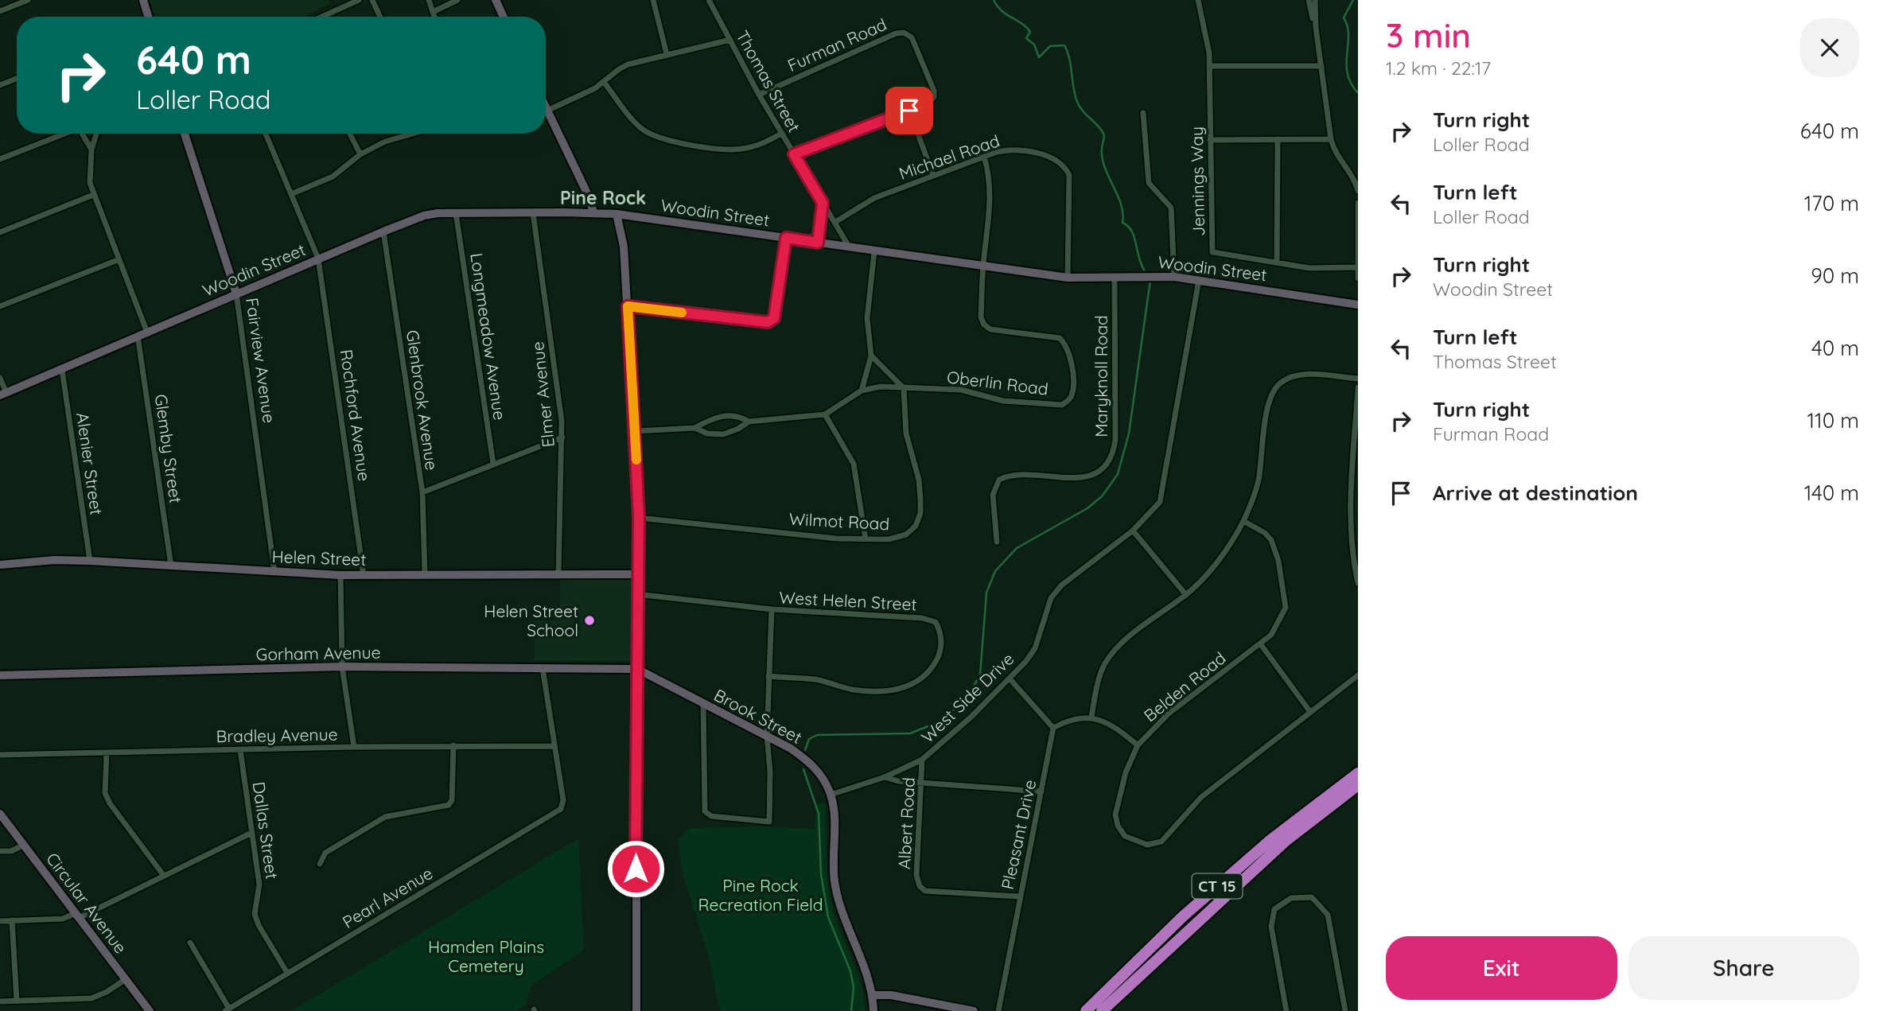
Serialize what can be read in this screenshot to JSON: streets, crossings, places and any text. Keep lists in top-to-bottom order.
{
  "streets": {
    "highway": ["CT 15"],
    "main road": [
      "Woodin Street",
      "Fairview Avenue",
      "Helen Street",
      "Gorham Avenue",
      "Brook Street",
      "Circular Avenue"
    ],
    "street": [
      "Furman Road",
      "Thomas Street",
      "Michael Road",
      "Jennings Way",
      "Longmeadow Avenue",
      "Maryknoll Road",
      "Oberlin Road",
      "Elmer Avenue",
      "Glenbrook Avenue",
      "Rochford Avenue",
      "Glemby Street",
      "Alenier Street",
      "Wilmot Road",
      "West Helen Street",
      "Belden Road",
      "West Side Drive",
      "Bradley Avenue",
      "Albert Road",
      "Dallas Street",
      "Pleasant Drive",
      "Pearl Avenue"
    ]
  },
  "crossings": [
    ["Furman Road", "Thomas Street"],
    ["Thomas Street", "Michael Road"],
    ["Thomas Street", "Woodin Street"],
    ["Michael Road", "Woodin Street"],
    ["Michael Road", "Oberlin Road"],
    ["Woodin Street", "Longmeadow Avenue"],
    ["Woodin Street", "Fairview Avenue"],
    ["Woodin Street", "Maryknoll Road"],
    ["Woodin Street", "Oberlin Road"],
    ["Woodin Street", "Elmer Avenue"],
    ["Woodin Street", "Glenbrook Avenue"],
    ["Woodin Street", "Rochford Avenue"],
    ["Woodin Street", "Glemby Street"],
    ["Woodin Street", "Alenier Street"],
    ["Woodin Street", "West Side Drive"],
    ["Fairview Avenue", "Helen Street"],
    ["Oberlin Road", "Wilmot Road"],
    ["Elmer Avenue", "Helen Street"],
    ["Glenbrook Avenue", "Helen Street"],
    ["Rochford Avenue", "Helen Street"],
    ["Glemby Street", "Helen Street"],
    ["Alenier Street", "Helen Street"],
    ["Gorham Avenue", "Brook Street"],
    ["West Side Drive", "Brook Street"],
    ["West Side Drive", "Albert Road"],
    ["Bradley Avenue", "Dallas Street"],
    ["Bradley Avenue", "Pearl Avenue"],
    ["Albert Road", "Pleasant Drive"],
    ["Dallas Street", "Pearl Avenue"]
  ],
  "districts": ["Pine Rock"],
  "parks": ["Pine Rock Recreation Field", "Hamden Plains Cemetery"],
  "places": ["Helen Street School"],
  "page": {
    "heading": ["3 min", "1.2 km · 22:17"],
    "turn": ["640 m", "Loller Road"],
    "list": [
      {
        "name": "Turn right",
        "note": "Loller Road",
        "value": "640 m"
      },
      {
        "name": "Turn left",
        "note": "Loller Road",
        "value": "170 m"
      },
      {
        "name": "Turn right",
        "note": "Woodin Street",
        "value": "90 m"
      },
      {
        "name": "Turn left",
        "note": "Thomas Street",
        "value": "40 m"
      },
      {
        "name": "Turn right",
        "note": "Furman Road",
        "value": "110 m"
      },
      {
        "name": "Arrive at destination",
        "value": "140 m"
      }
    ],
    "buttons": ["Exit", "Share"]
  }
}
